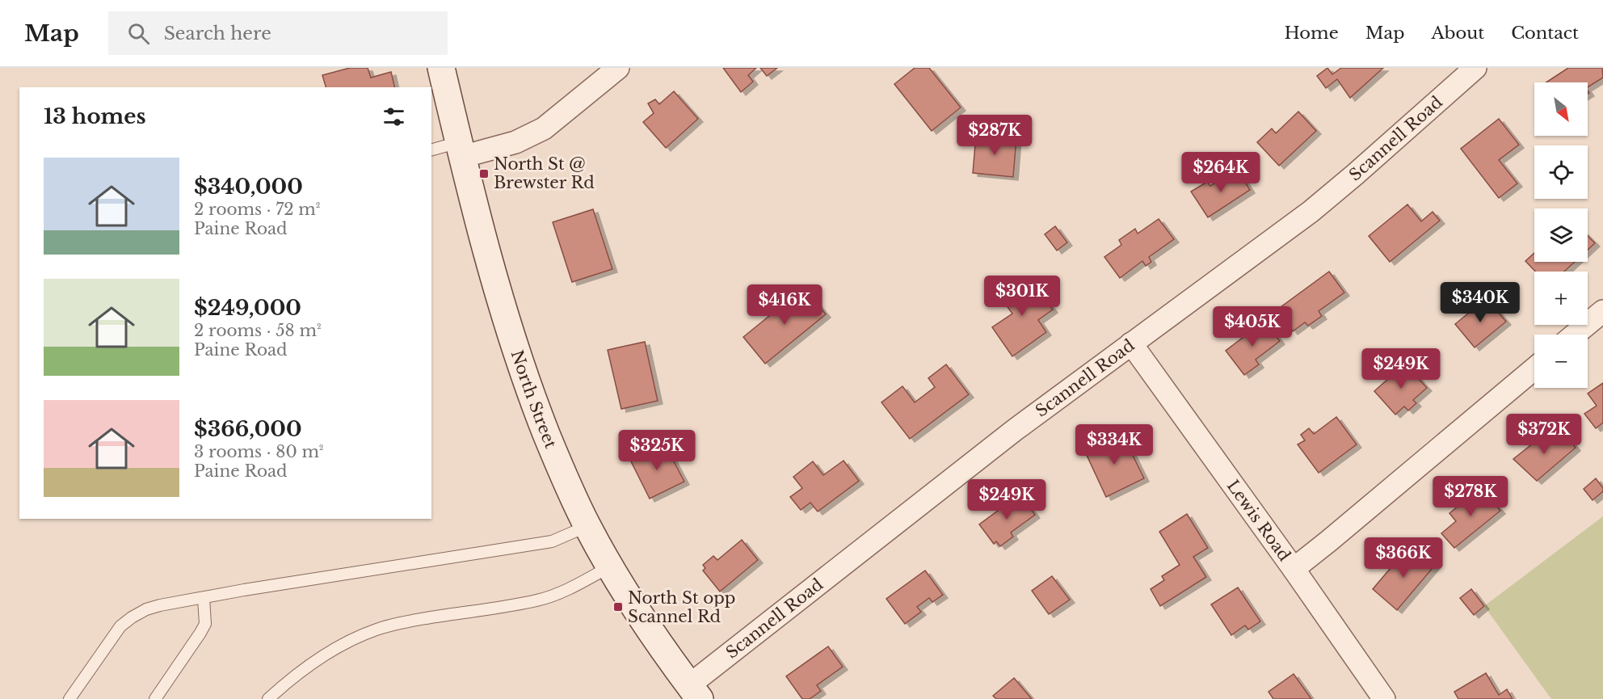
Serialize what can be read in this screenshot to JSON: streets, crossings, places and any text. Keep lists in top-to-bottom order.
{
  "streets": {
    "main road": ["North Street"],
    "street": ["Scannell Road", "Lewis Road"]
  },
  "crossings": [
    ["Scannell Road", "North Street"],
    ["Scannell Road", "Lewis Road"]
  ],
  "places": {
    "transit": ["North St @ Brewster Rd", "North St opp Scannel Rd"]
  },
  "north": "bottom right",
  "page": {
    "header": "Map",
    "search": "Search here",
    "nav": [
      "Home",
      "Map",
      "About",
      "Contact"
    ],
    "map_buttons": ["+", "−"],
    "heading": "13 homes",
    "price": [
      "$287K",
      "$264K",
      "$301K",
      "$340K",
      "$416K",
      "$405K",
      "$249K",
      "$372K",
      "$334K",
      "$325K",
      "$278K",
      "$249K",
      "$366K"
    ],
    "list": [
      {
        "name": "$340,000",
        "note": "2 rooms · 72 m² · Paine Road"
      },
      {
        "name": "$249,000",
        "note": "2 rooms · 58 m² · Paine Road"
      },
      {
        "name": "$366,000",
        "note": "3 rooms · 80 m² · Paine Road"
      }
    ]
  }
}
